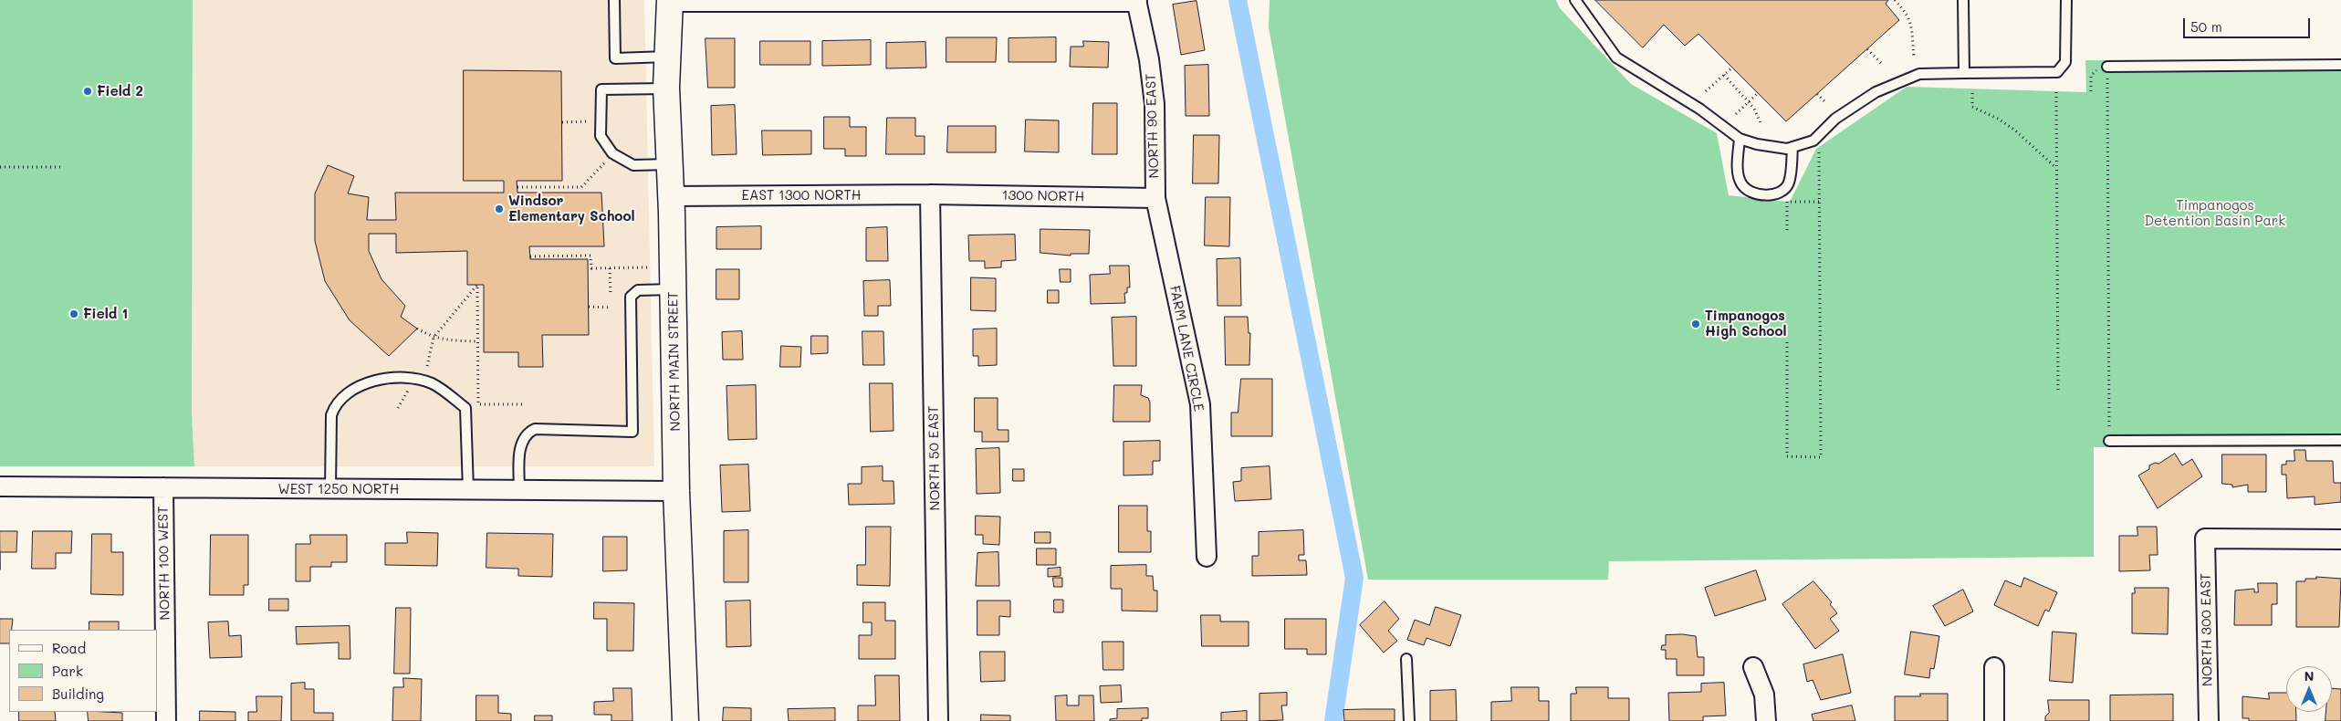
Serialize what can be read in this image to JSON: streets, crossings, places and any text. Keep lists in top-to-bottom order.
{
  "streets": {
    "street": [
      "NORTH 90 EAST",
      "EAST 1300 NORTH",
      "1300 NORTH",
      "FARM LANE CIRCLE",
      "NORTH MAIN STREET",
      "NORTH 50 EAST",
      "WEST 1250 NORTH",
      "NORTH 100 WEST",
      "NORTH 300 EAST"
    ]
  },
  "crossings": [
    ["NORTH 90 EAST", "1300 NORTH"],
    ["NORTH 90 EAST", "FARM LANE CIRCLE"],
    ["EAST 1300 NORTH", "1300 NORTH"],
    ["EAST 1300 NORTH", "NORTH MAIN STREET"],
    ["EAST 1300 NORTH", "NORTH 50 EAST"],
    ["1300 NORTH", "FARM LANE CIRCLE"],
    ["1300 NORTH", "NORTH 50 EAST"],
    ["NORTH MAIN STREET", "WEST 1250 NORTH"],
    ["WEST 1250 NORTH", "NORTH 100 WEST"]
  ],
  "parks": ["Timpanogos Detention Basin Park"],
  "places": [
    "Field 2",
    "Windsor Elementary School",
    "Field 1",
    "Timpanogos High School"
  ],
  "legend": ["Road", "Park", "Building"],
  "scale_bar": "50 m",
  "north": "top"
}
